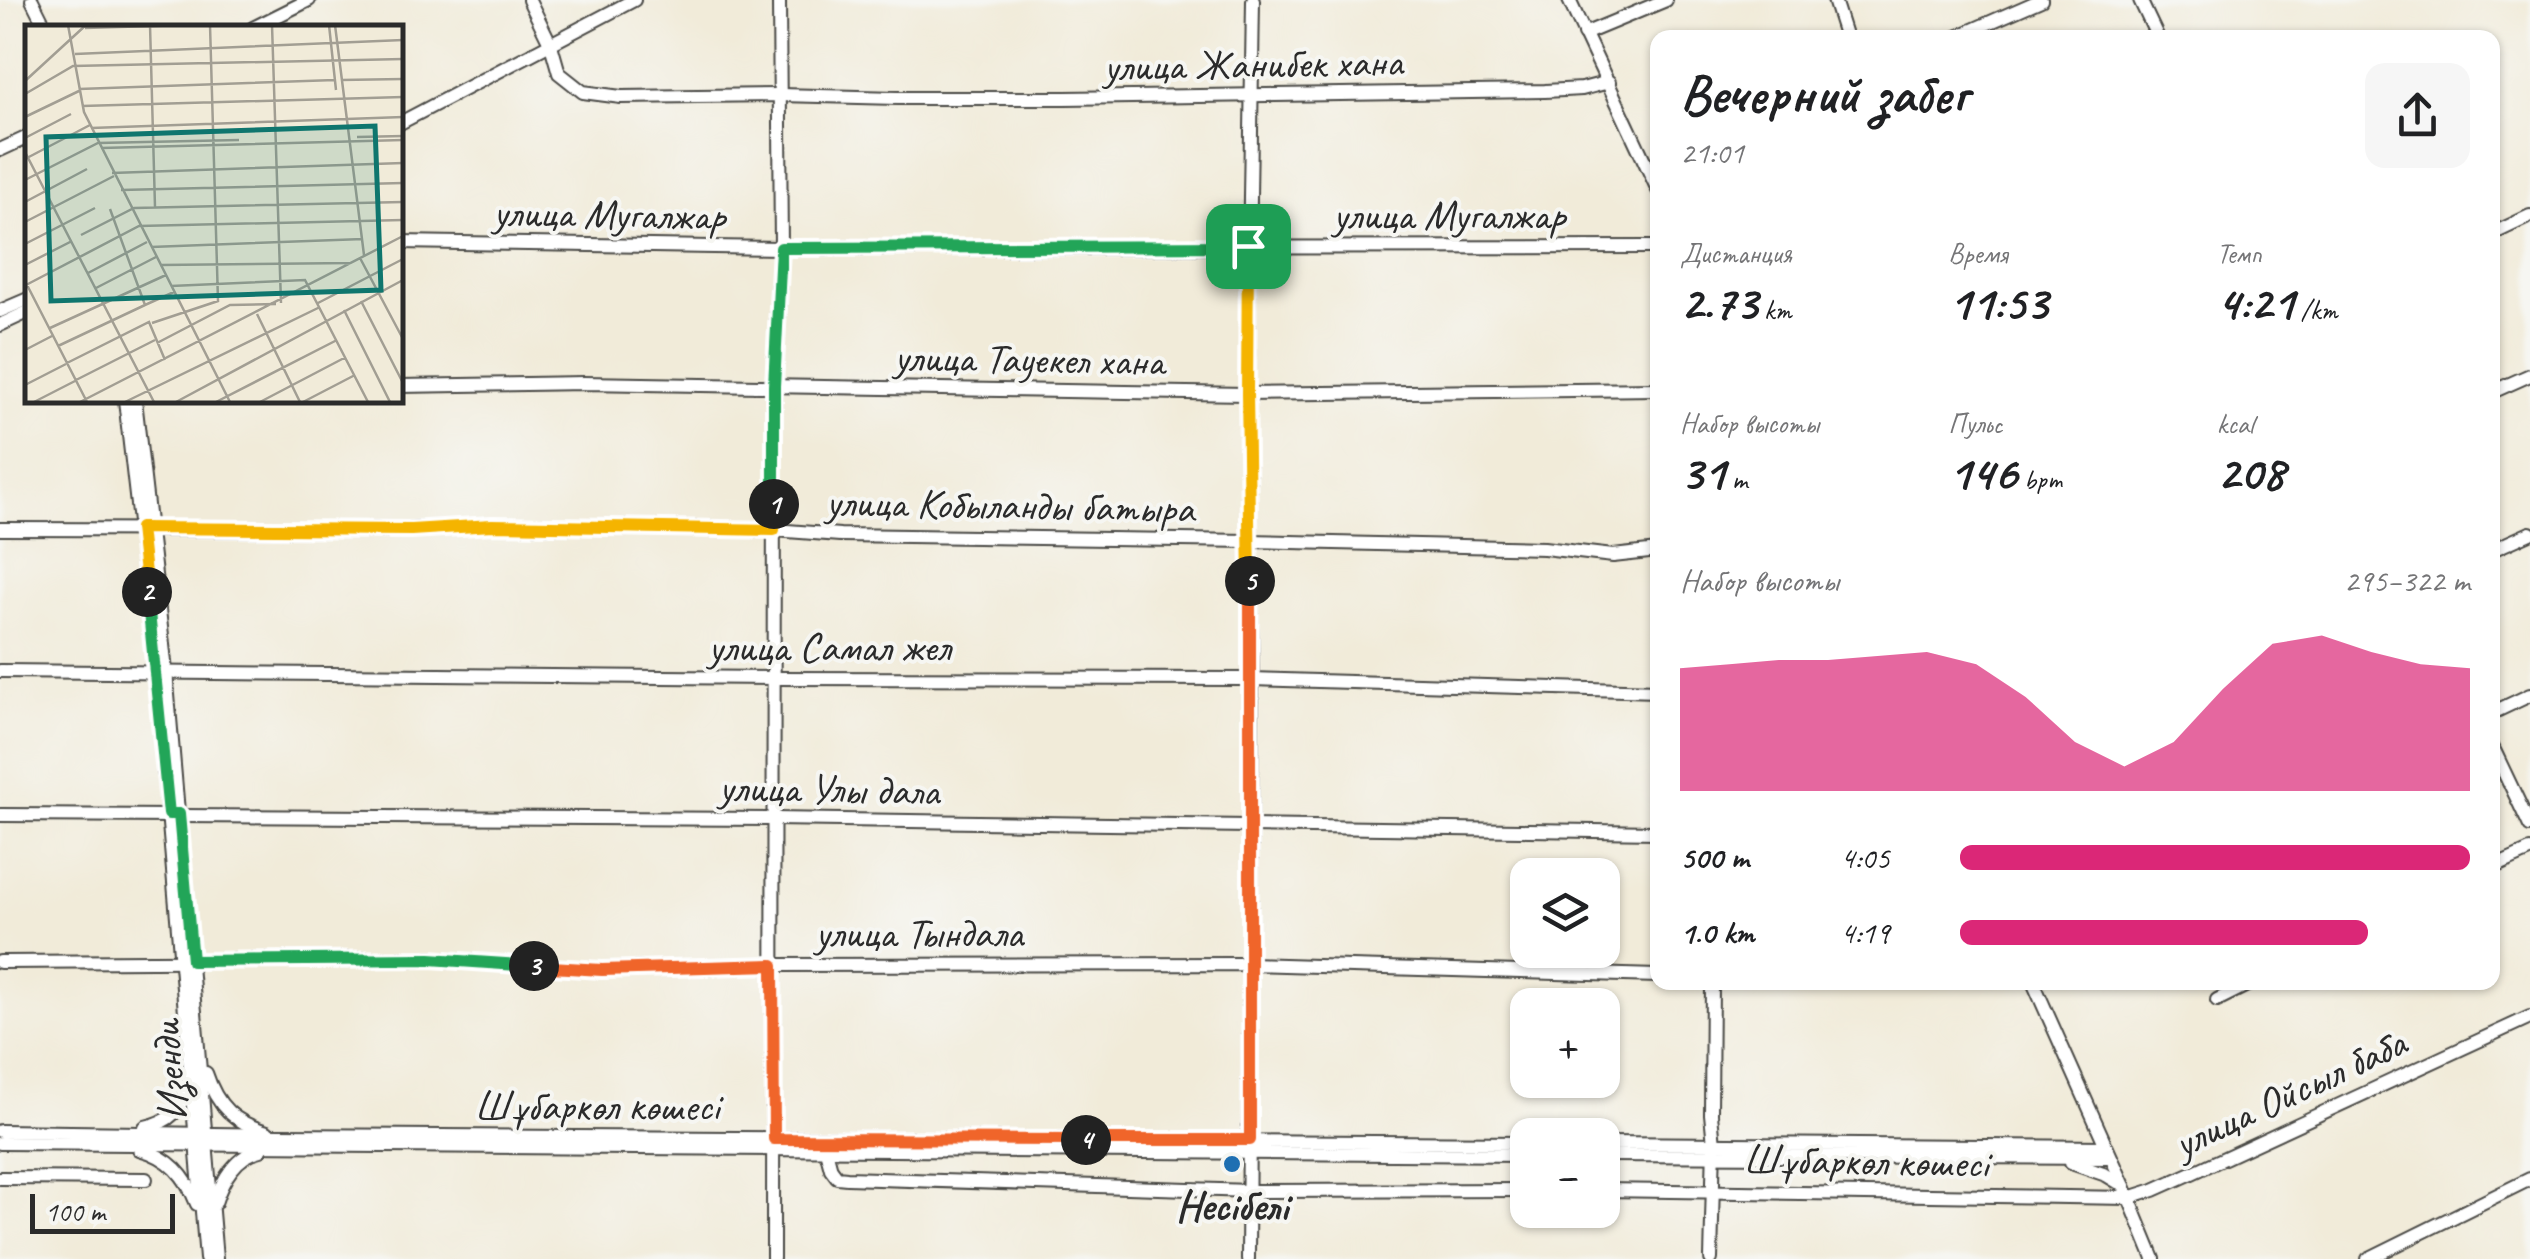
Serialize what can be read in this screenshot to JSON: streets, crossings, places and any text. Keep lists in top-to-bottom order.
{
  "streets": {
    "street": [
      "улица Жанибек хана",
      "улица Мугалжар",
      "улица Тауекел хана",
      "улица Кобыланды батыра",
      "улица Самал жел",
      "улица Улы дала",
      "улица Тындала",
      "Изенди",
      "улица Ойсыл баба",
      "Шұбаркөл көшесі"
    ]
  },
  "crossings": [
    ["улица Кобыланды батыра", "Изенди"],
    ["улица Самал жел", "Изенди"],
    ["улица Улы дала", "Изенди"],
    ["улица Тындала", "Изенди"],
    ["Изенди", "Шұбаркөл көшесі"],
    ["улица Ойсыл баба", "Шұбаркөл көшесі"]
  ],
  "places": ["Несібелі"],
  "scale_bar": "100 m",
  "page": {
    "heading": ["Вечерний забег", "21:01"],
    "stats": [
      ["Дистанция", "2.73 km"],
      ["Время", "11:53"],
      ["Темп", "4:21 /km"],
      ["Набор высоты", "31 m"],
      ["Пульс", "146 bpm"],
      ["kcal", "208"]
    ],
    "pins": [
      "1",
      "5",
      "2",
      "3",
      "4"
    ],
    "chart": ["Набор высоты", "295–322 m"],
    "list": [
      {
        "name": "500 m",
        "note": "4:05"
      },
      {
        "name": "1.0 km",
        "note": "4:19"
      }
    ],
    "map_buttons": ["+", "−"],
    "scale": "100 m"
  }
}
